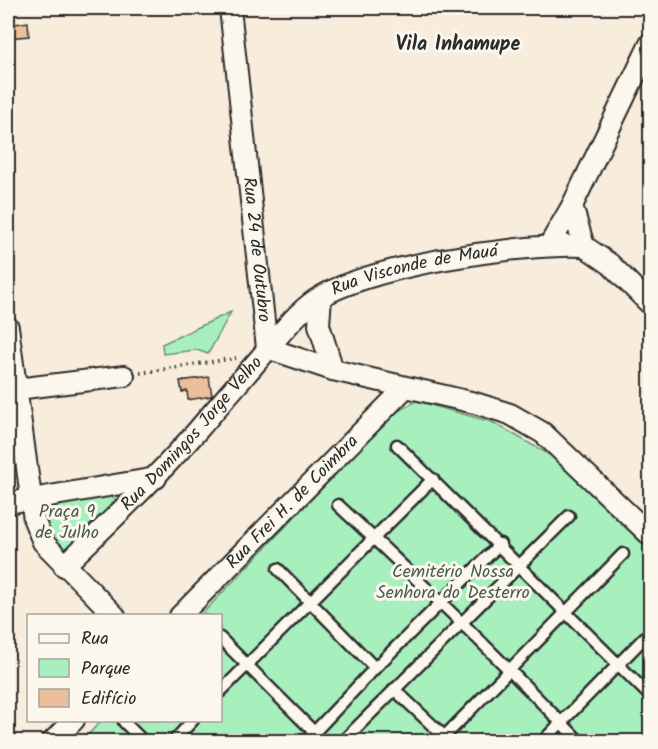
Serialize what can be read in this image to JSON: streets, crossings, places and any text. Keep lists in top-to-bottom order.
{
  "streets": {
    "street": [
      "Rua 24 de Outubro",
      "Rua Visconde de Mauá",
      "Rua Domingos Jorge Velho",
      "Rua Frei H. de Coimbra"
    ]
  },
  "crossings": [
    ["Rua 24 de Outubro", "Rua Visconde de Mauá"],
    ["Rua 24 de Outubro", "Rua Domingos Jorge Velho"],
    ["Rua Visconde de Mauá", "Rua Domingos Jorge Velho"]
  ],
  "districts": ["Vila Inhamupe"],
  "parks": ["Praça 9 de Julho", "Cemitério Nossa Senhora do Desterro"],
  "legend": ["Rua", "Parque", "Edifício"]
}
